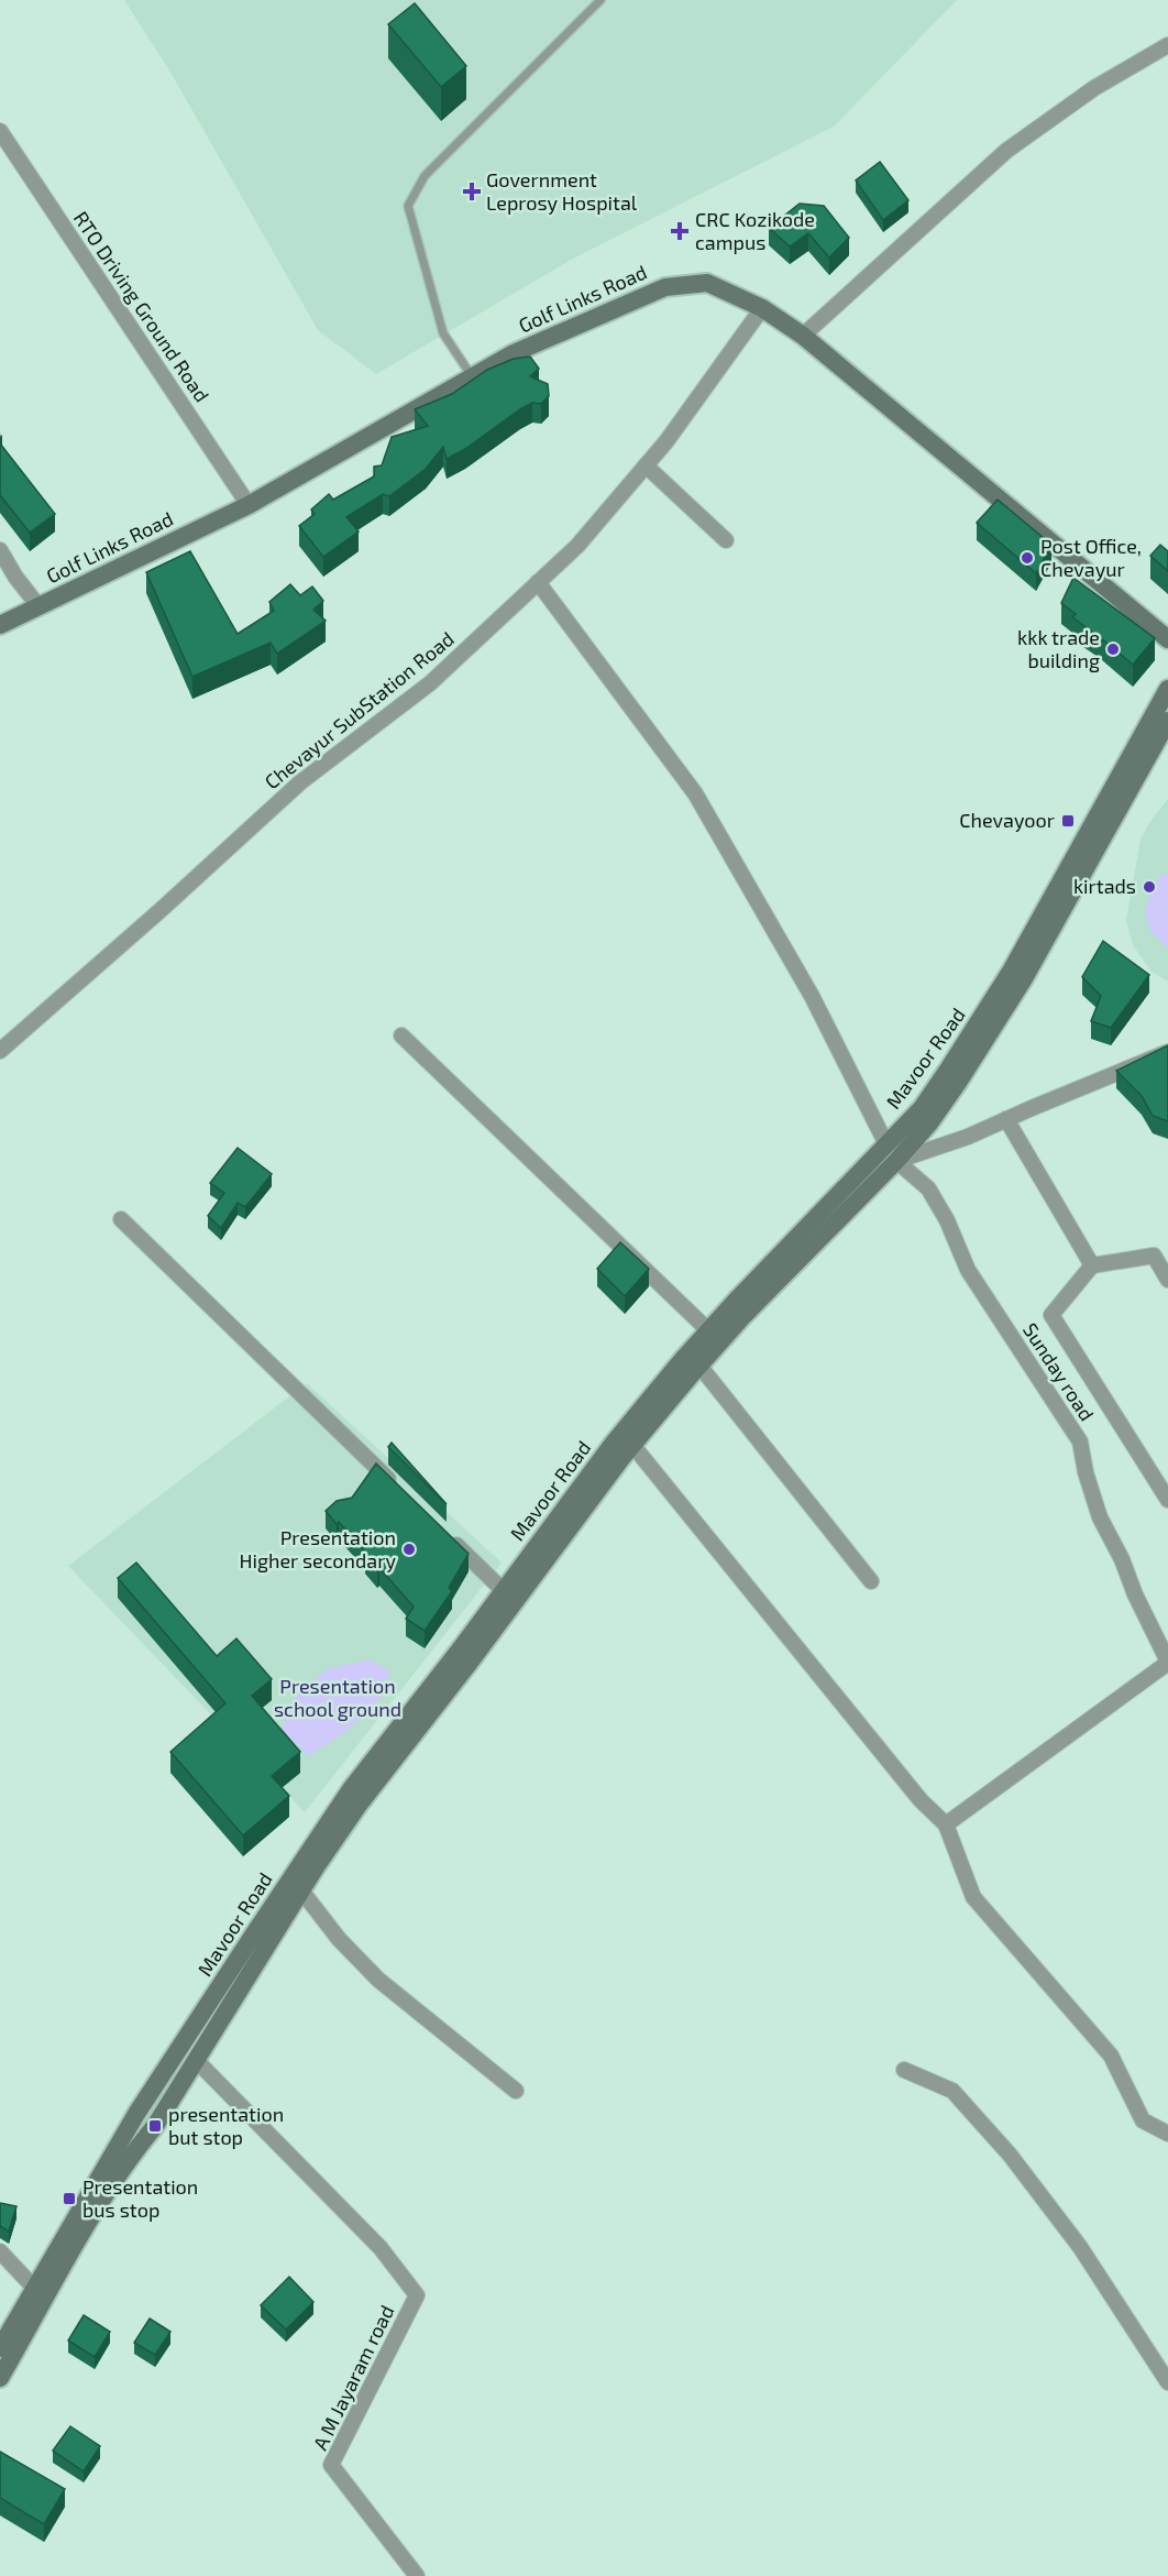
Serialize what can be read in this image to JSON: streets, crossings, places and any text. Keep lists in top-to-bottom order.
{
  "streets": {
    "main road": ["Golf Links Road", "Mavoor Road"],
    "street": [
      "RTO Driving Ground Road",
      "Chevayur SubStation Road",
      "Sunday road",
      "A M Jayaram road"
    ]
  },
  "crossings": [
    ["Golf Links Road", "RTO Driving Ground Road"],
    ["Golf Links Road", "Chevayur SubStation Road"],
    ["Mavoor Road", "Sunday road"],
    ["Mavoor Road", "A M Jayaram road"]
  ],
  "parks": ["Presentation school ground"],
  "places": {
    "health": ["Government Leprosy Hospital", "CRC Kozikode campus"],
    "other": [
      "Post Office, Chevayur",
      "kkk trade building",
      "kirtads",
      "Presentation Higher secondary"
    ],
    "transit": ["Chevayoor", "presentation but stop", "Presentation bus stop"]
  }
}
